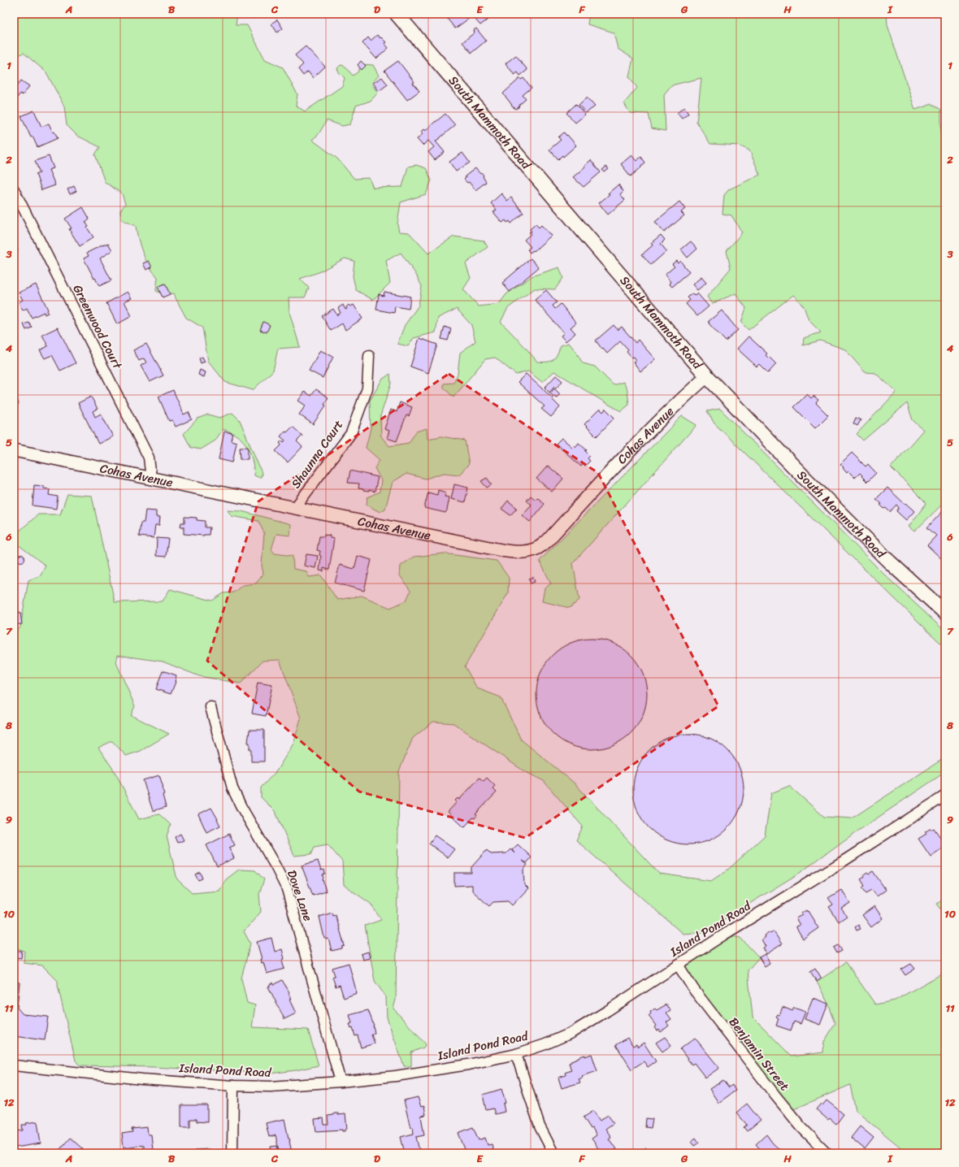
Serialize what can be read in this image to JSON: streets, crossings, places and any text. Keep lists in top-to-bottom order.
{
  "streets": {
    "main road": ["South Mammoth Road"],
    "street": [
      "Greenwood Court",
      "Cohas Avenue",
      "Shaunna Court",
      "Dove Lane",
      "Island Pond Road",
      "Benjamin Street"
    ]
  },
  "crossings": [
    ["South Mammoth Road", "Cohas Avenue"],
    ["Greenwood Court", "Cohas Avenue"],
    ["Cohas Avenue", "Shaunna Court"],
    ["Dove Lane", "Island Pond Road"],
    ["Island Pond Road", "Benjamin Street"]
  ],
  "grid": {
    "columns": [
      "A",
      "B",
      "C",
      "D",
      "E",
      "F",
      "G",
      "H",
      "I"
    ],
    "rows": [
      "1",
      "2",
      "3",
      "4",
      "5",
      "6",
      "7",
      "8",
      "9",
      "10",
      "11",
      "12"
    ]
  }
}
